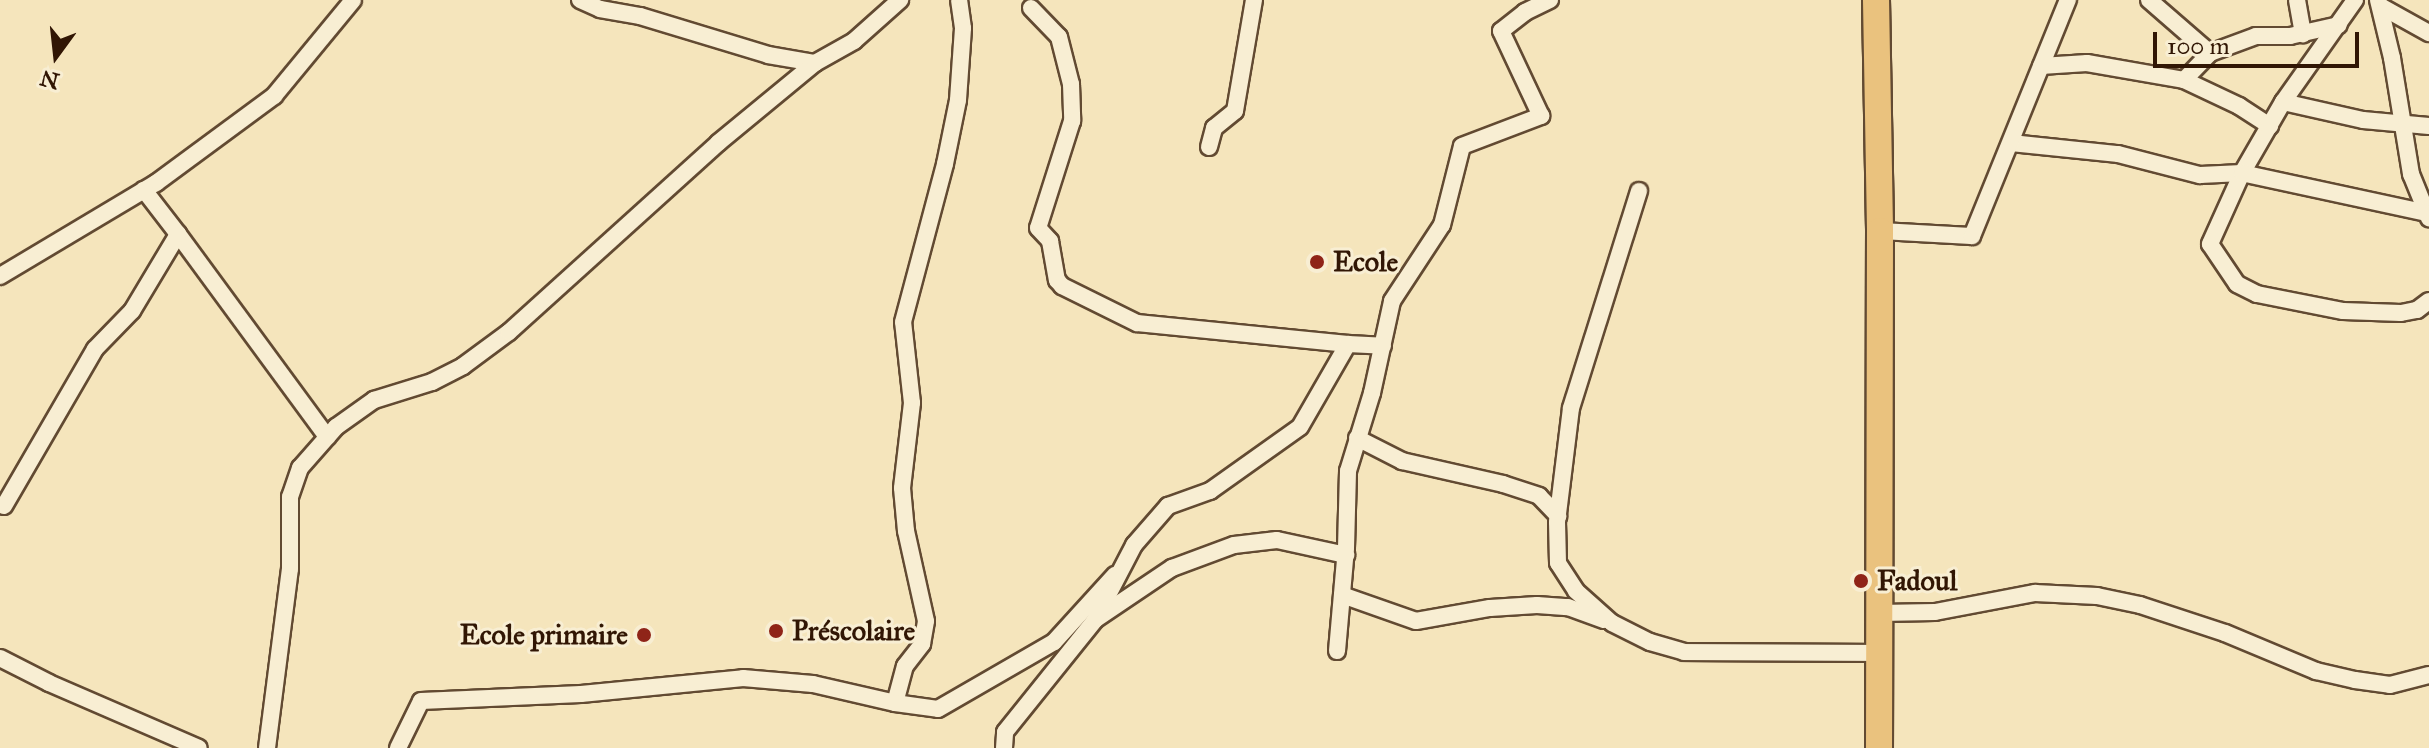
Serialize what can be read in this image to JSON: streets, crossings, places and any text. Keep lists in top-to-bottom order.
{
  "places": [
    "Ecole",
    "Fadoul",
    "Préscolaire",
    "Ecole primaire"
  ],
  "scale_bar": "100 m",
  "north": "bottom"
}
